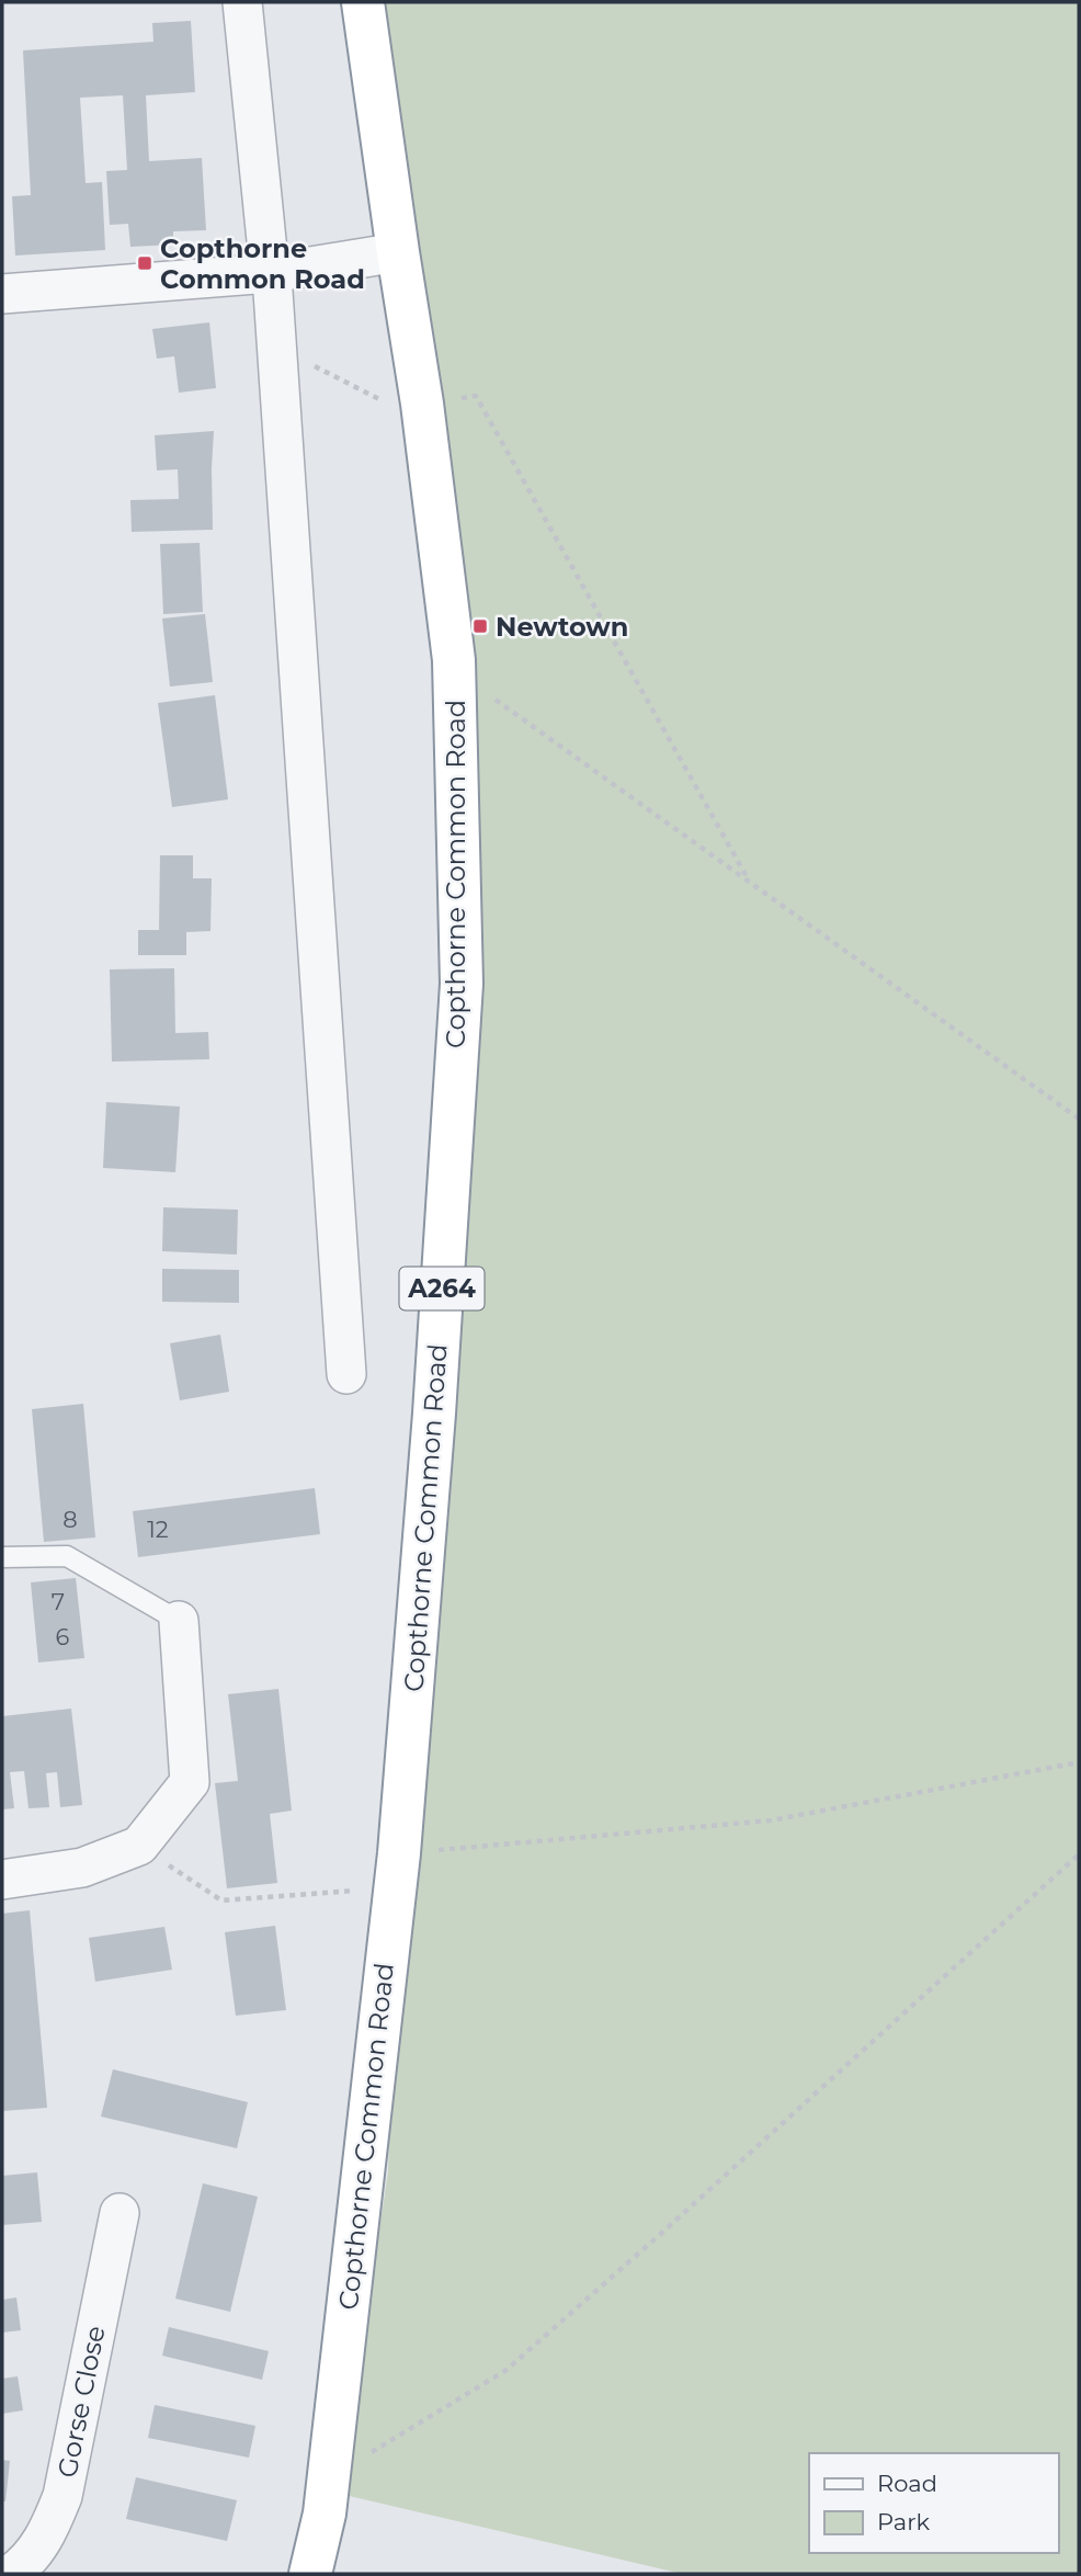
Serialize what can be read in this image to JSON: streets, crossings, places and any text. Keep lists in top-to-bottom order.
{
  "streets": {
    "highway": ["Copthorne Common Road", "A264"],
    "street": ["Gorse Close"]
  },
  "places": {
    "transit": ["Copthorne Common Road", "Newtown"]
  },
  "house_numbers": [
    "8",
    "12",
    "7",
    "6"
  ],
  "legend": ["Road", "Park"]
}
